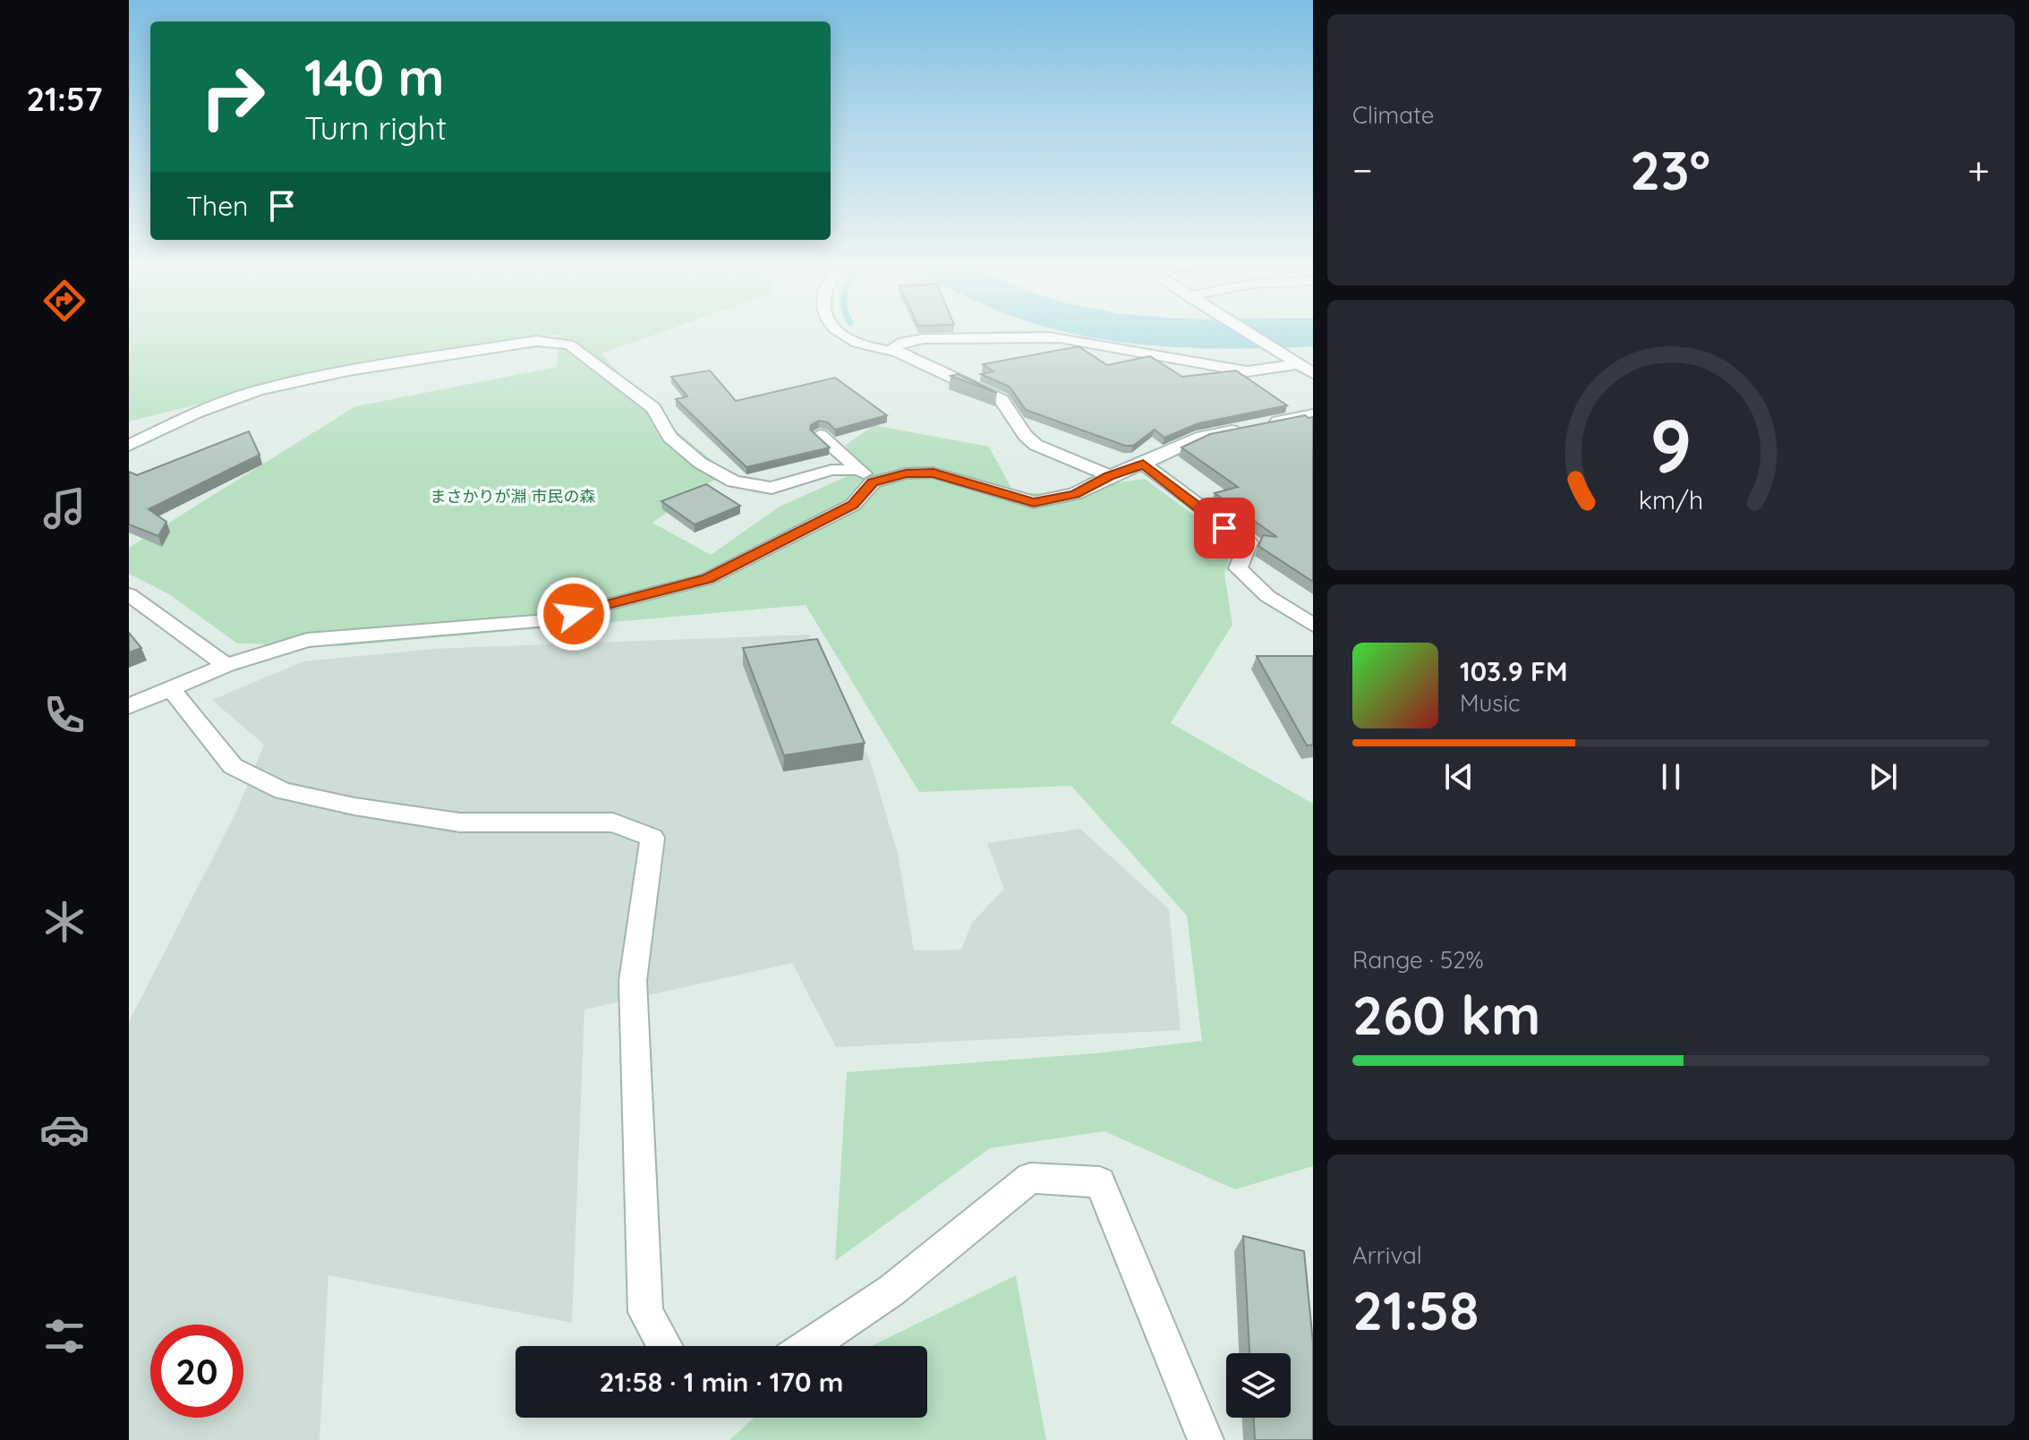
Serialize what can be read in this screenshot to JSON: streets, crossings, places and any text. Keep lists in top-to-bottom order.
{
  "parks": ["まさかりが淵 市民の森"],
  "page": {
    "tabs": "21:57",
    "tile": [
      "Climate",
      ["Range · 52%", "260 km"],
      ["Arrival", "21:58"]
    ],
    "turn": ["140 m", "Turn right"],
    "heat": ["−", "23°", "+"],
    "then": "Then",
    "song": ["103.9 FM", "Music"],
    "limit": "20",
    "trip": "21:58 · 1 min · 170 m",
    "gauge": ["9", "km/h"]
  }
}
